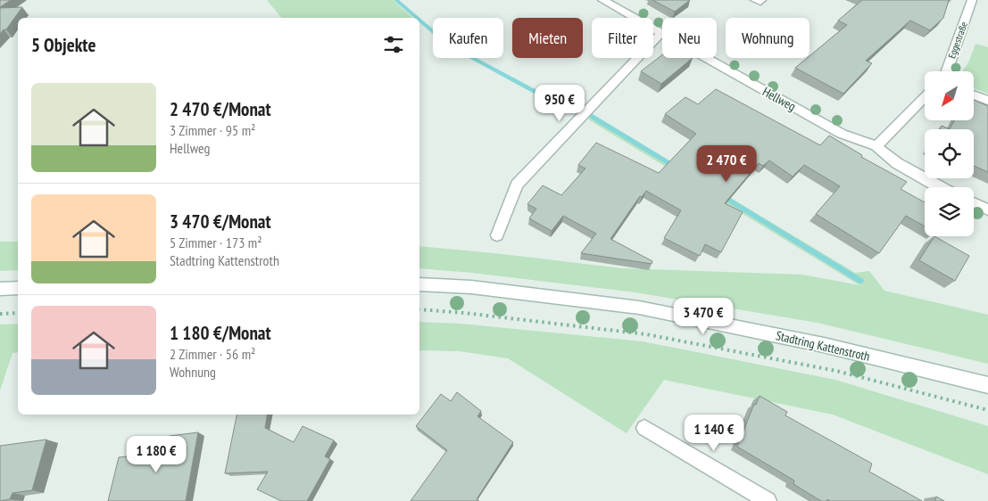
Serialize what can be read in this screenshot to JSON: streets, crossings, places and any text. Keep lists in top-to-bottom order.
{
  "streets": {
    "street": ["Eggestraße", "Hellweg", "Stadtring Kattenstroth"]
  },
  "north": "bottom left",
  "page": {
    "chip": [
      "Kaufen",
      "Mieten",
      "Filter",
      "Neu",
      "Wohnung"
    ],
    "heading": "5 Objekte",
    "list": [
      {
        "name": "2 470 €/Monat",
        "note": "3 Zimmer · 95 m² · Hellweg"
      },
      {
        "name": "3 470 €/Monat",
        "note": "5 Zimmer · 173 m² · Stadtring Kattenstroth"
      },
      {
        "name": "1 180 €/Monat",
        "note": "2 Zimmer · 56 m² · Wohnung"
      }
    ],
    "price": [
      "950 €",
      "2 470 €",
      "3 470 €",
      "1 140 €",
      "1 180 €"
    ]
  }
}
